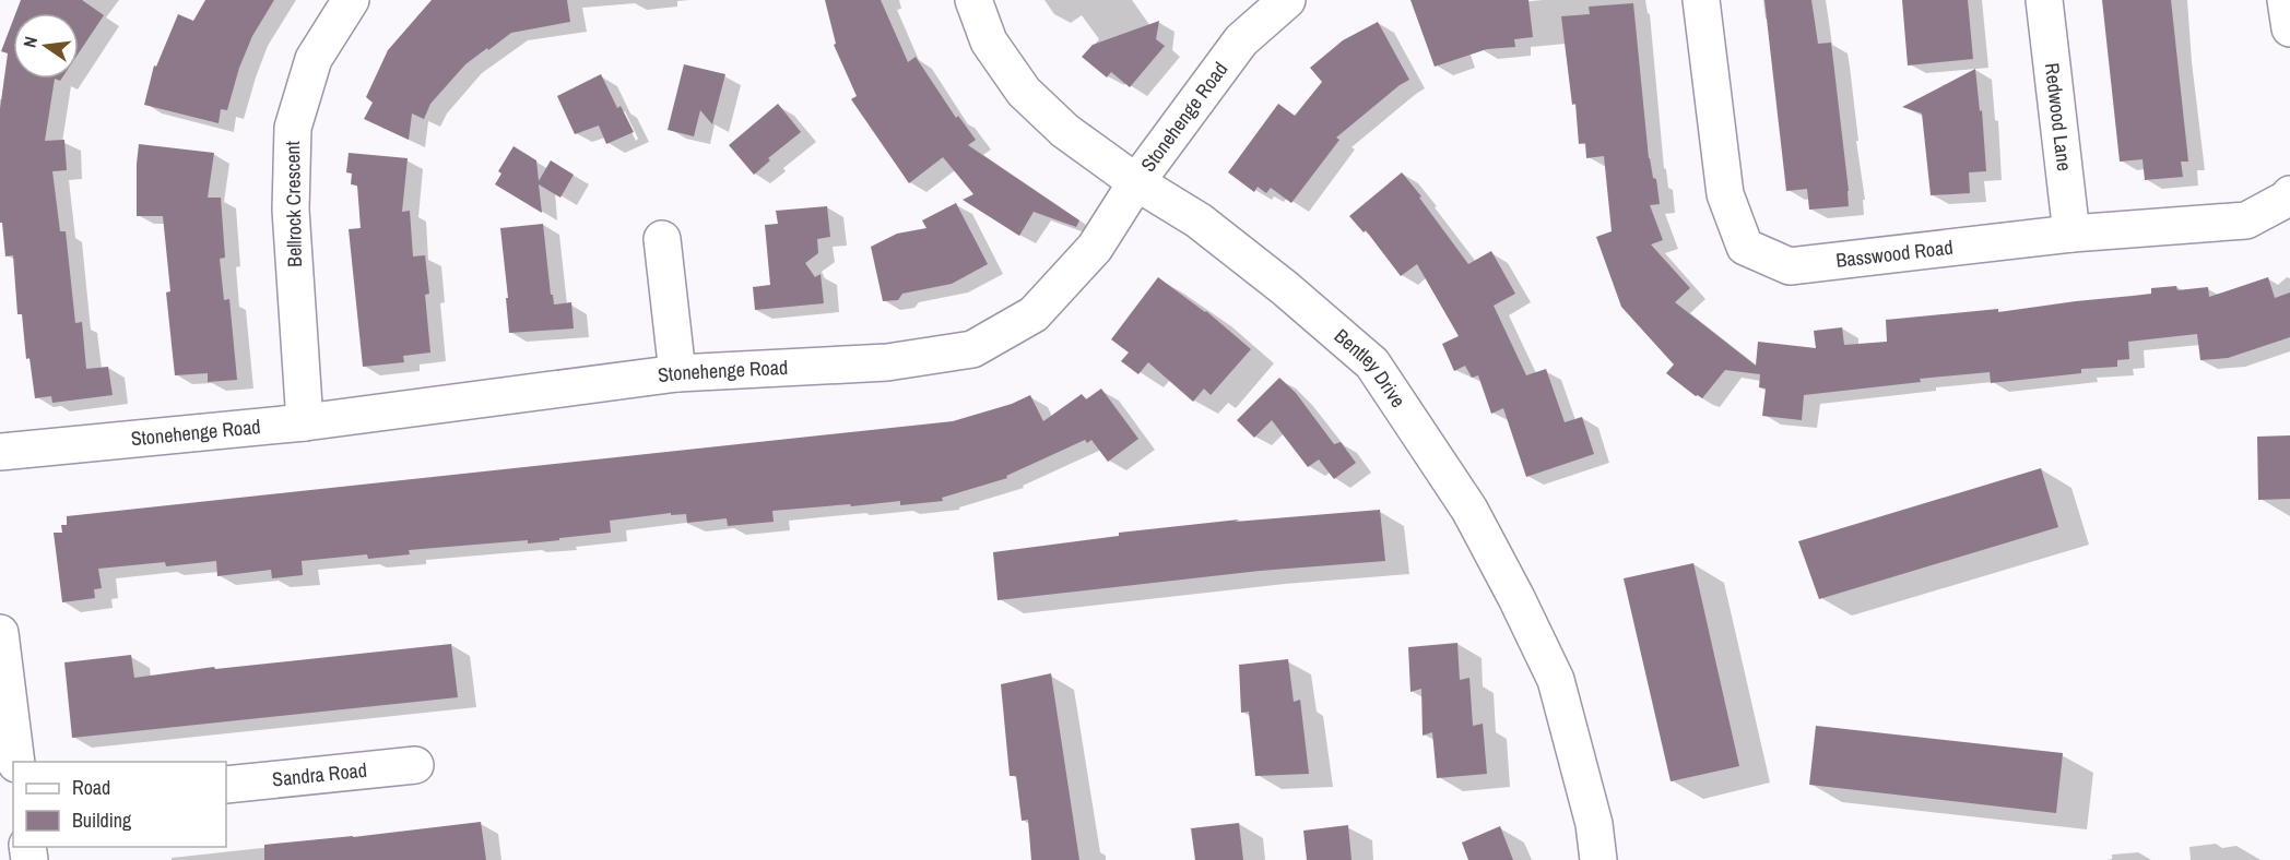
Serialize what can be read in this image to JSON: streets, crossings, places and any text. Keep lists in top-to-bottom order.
{
  "streets": {
    "street": [
      "Redwood Lane",
      "Stonehenge Road",
      "Bellrock Crescent",
      "Basswood Road",
      "Bentley Drive",
      "Sandra Road"
    ]
  },
  "crossings": [
    ["Redwood Lane", "Basswood Road"],
    ["Stonehenge Road", "Bellrock Crescent"],
    ["Stonehenge Road", "Bentley Drive"]
  ],
  "legend": ["Road", "Building"],
  "north": "left"
}
